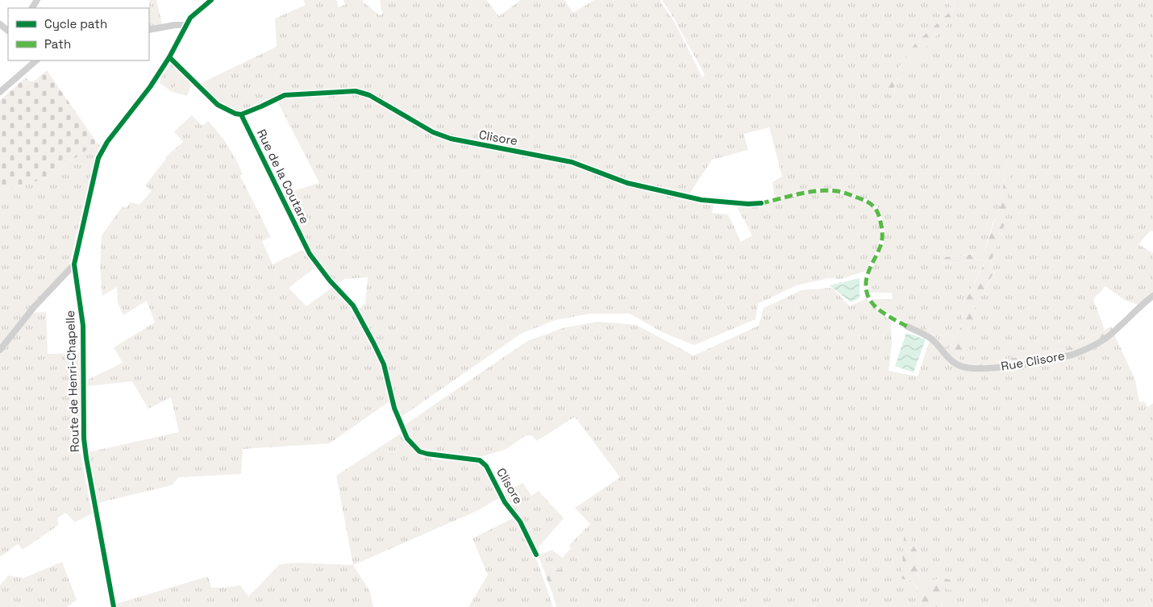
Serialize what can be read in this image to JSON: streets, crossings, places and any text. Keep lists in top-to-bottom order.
{
  "streets": {
    "street": [
      "Clisore",
      "Rue de la Coutare",
      "Rue Clisore",
      "Route de Henri-Chapelle"
    ]
  },
  "crossings": [
    ["Clisore", "Rue de la Coutare"]
  ],
  "legend": ["Cycle path", "Path"]
}
